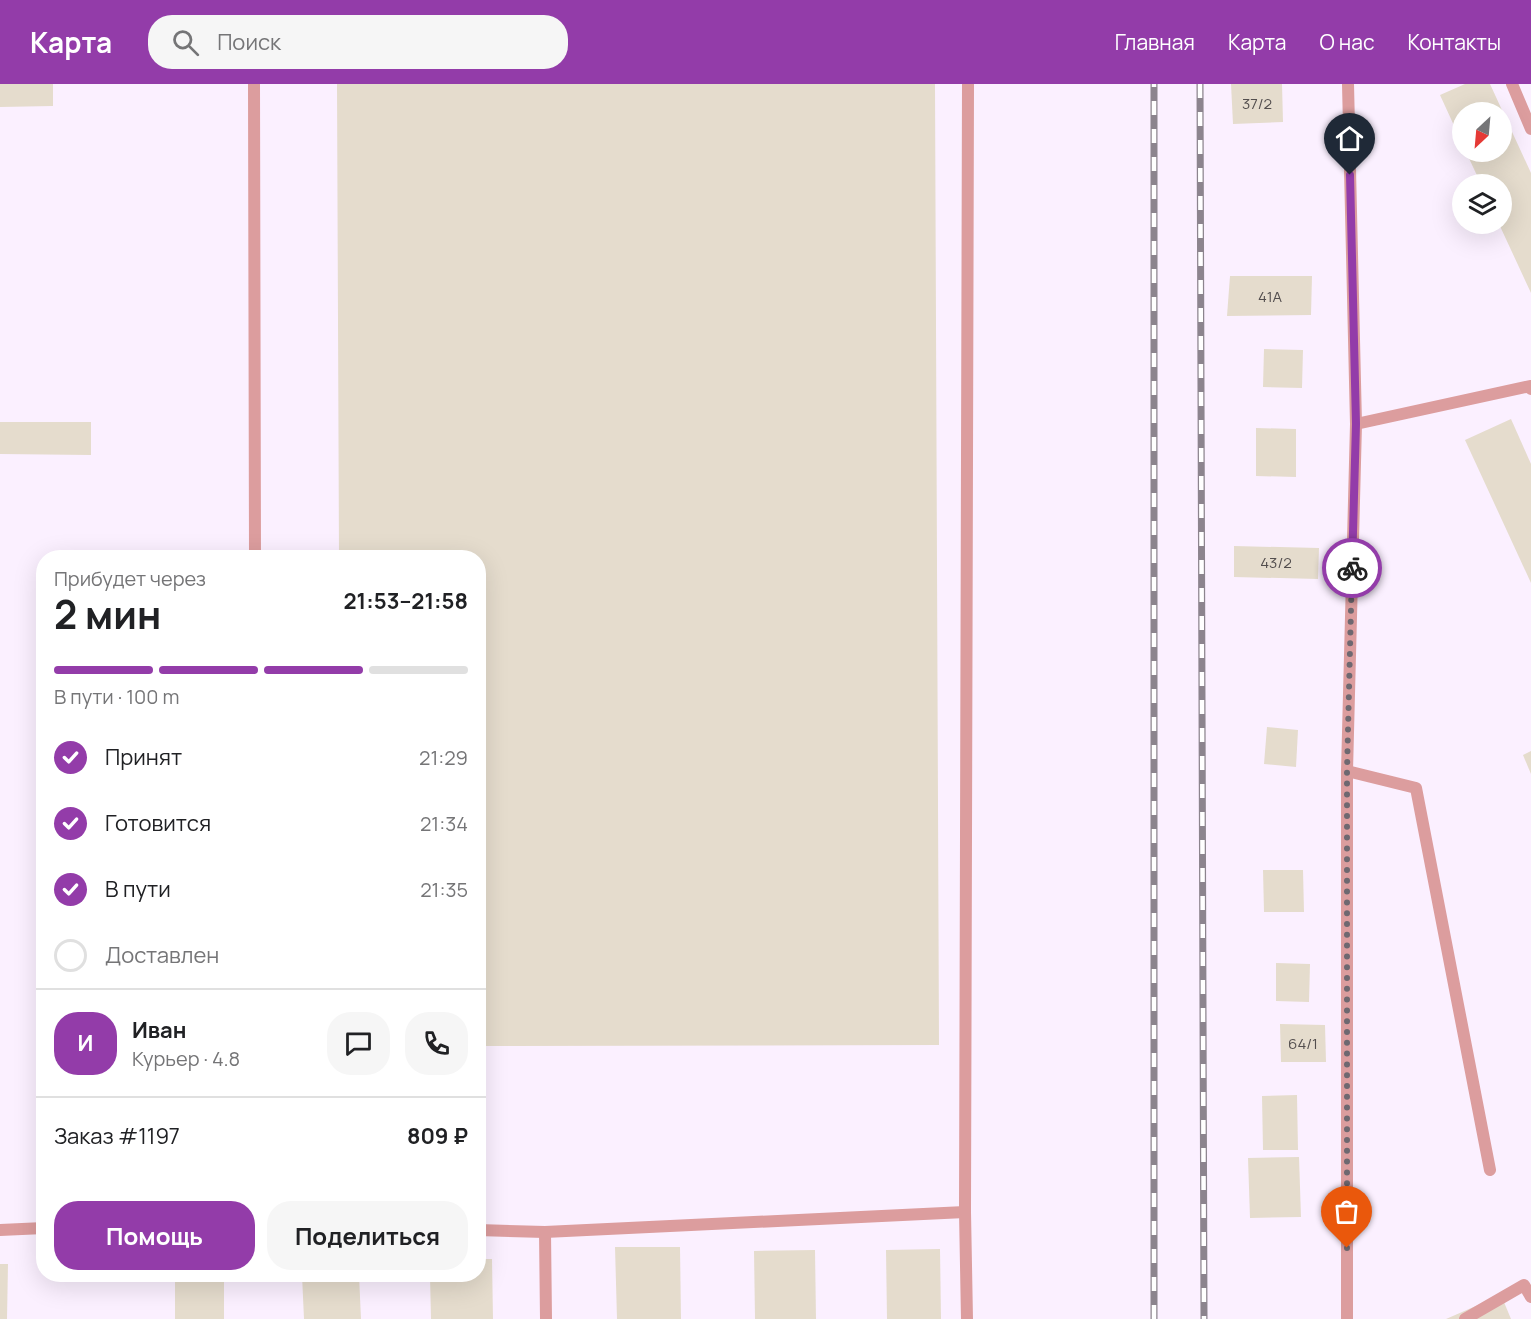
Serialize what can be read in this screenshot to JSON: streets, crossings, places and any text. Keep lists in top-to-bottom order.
{
  "house_numbers": [
    "37/2",
    "41А",
    "43/2",
    "64/1"
  ],
  "north": "bottom left",
  "page": {
    "header": "Карта",
    "search": "Поиск",
    "nav": [
      "Главная",
      "Карта",
      "О нас",
      "Контакты"
    ],
    "heading": ["2 мин", "Прибудет через", "21:53–21:58"],
    "panel": [
      "Иван",
      "Курьер · 4.8",
      "Заказ #1197",
      "809 ₽"
    ],
    "bar": "В пути · 100 m",
    "list": [
      ["Принят", "21:29"],
      ["Готовится", "21:34"],
      ["В пути", "21:35"],
      "Доставлен"
    ],
    "round": "И",
    "buttons": ["Помощь", "Поделиться"]
  }
}
